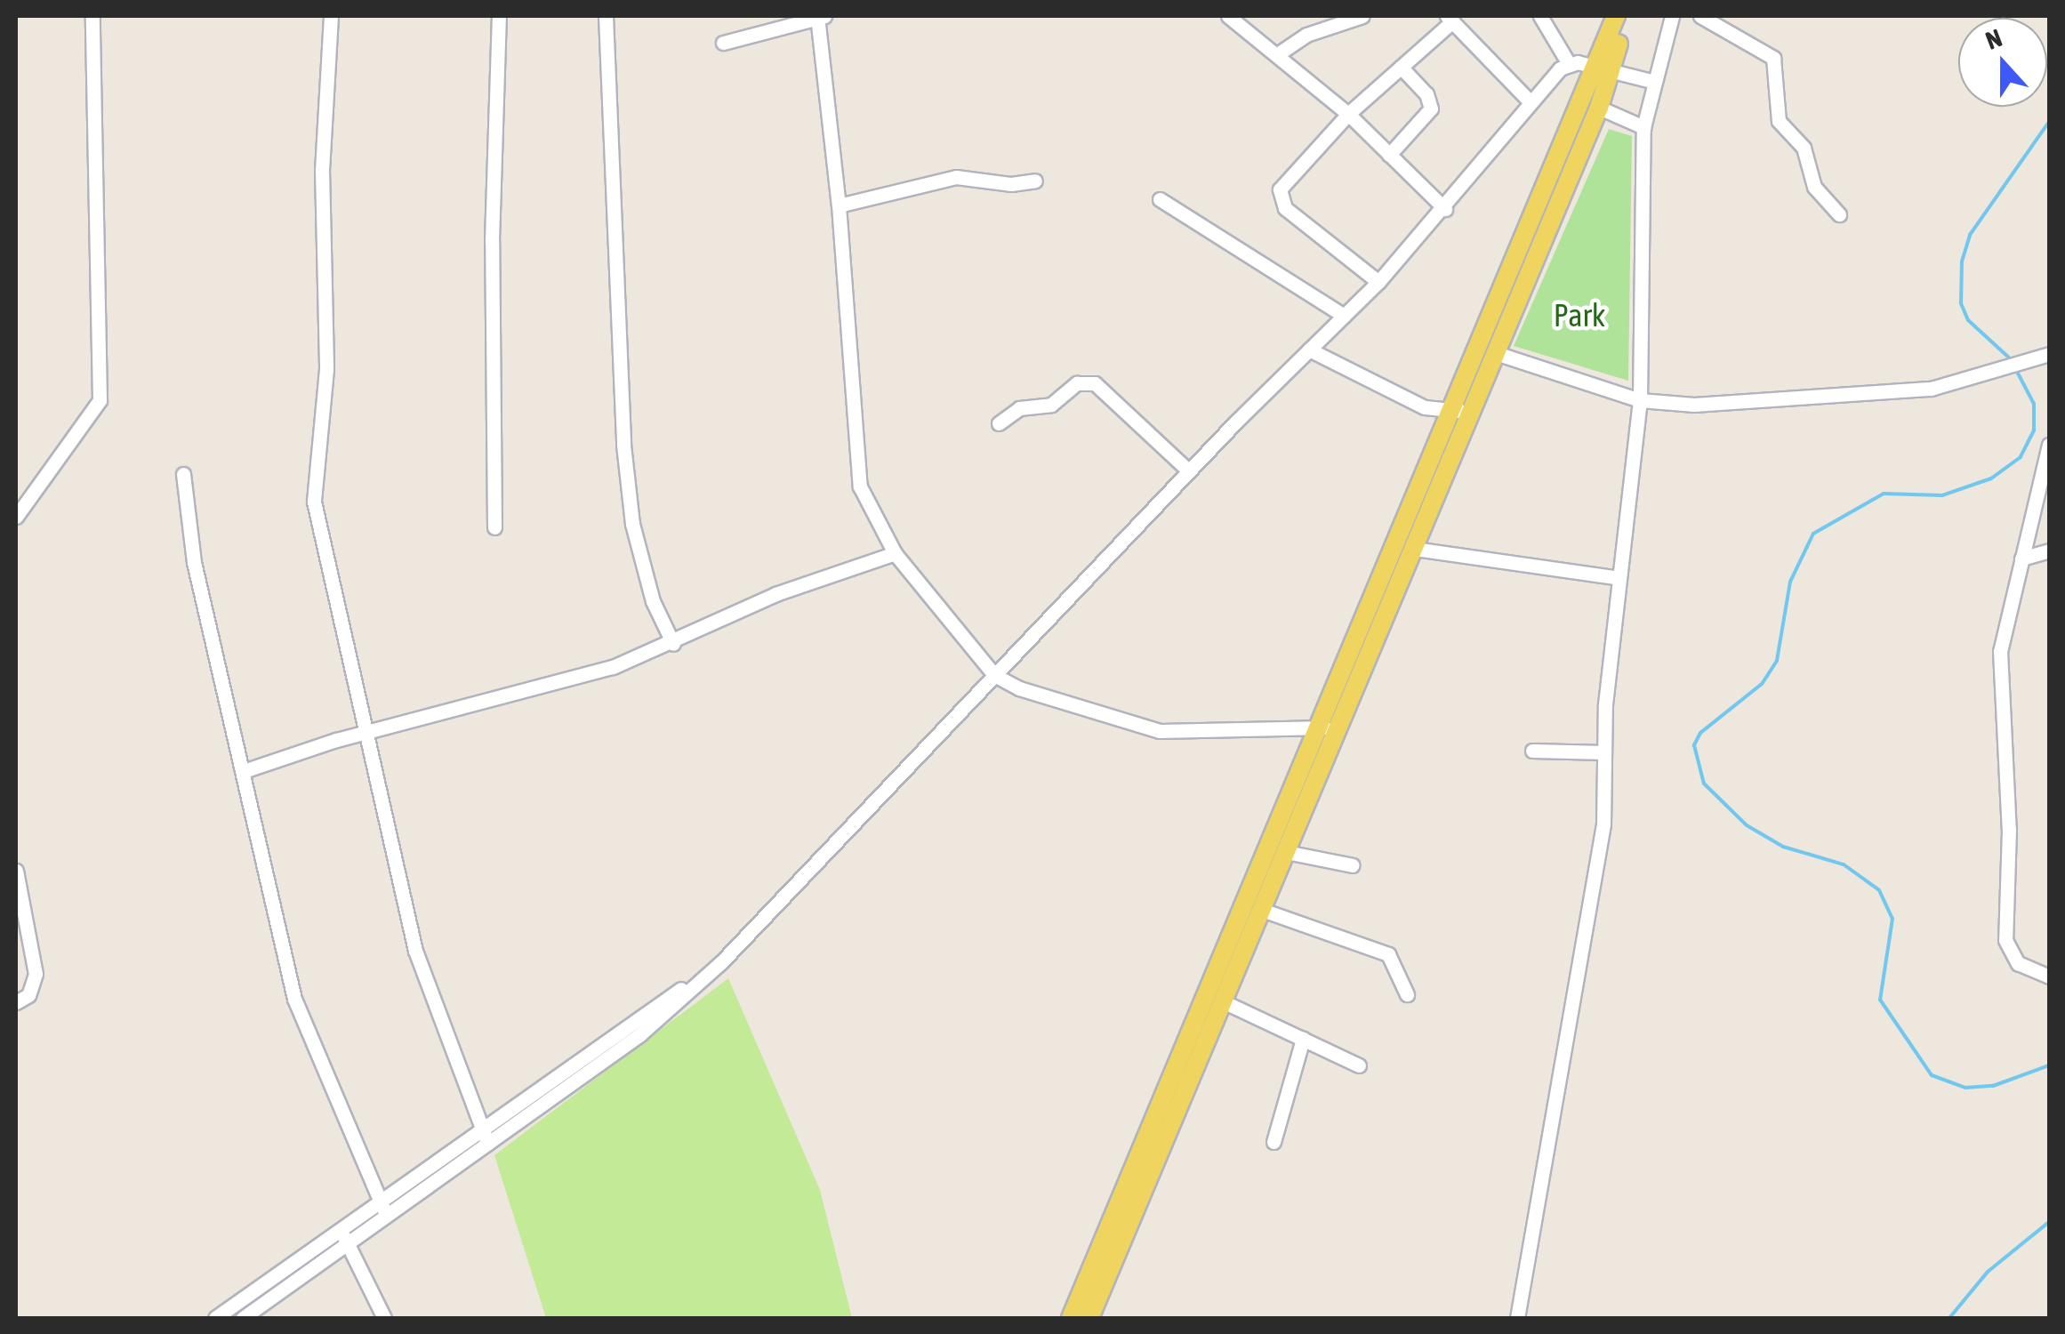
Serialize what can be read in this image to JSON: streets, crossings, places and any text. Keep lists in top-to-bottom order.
{
  "parks": ["Park"],
  "north": "top"
}
